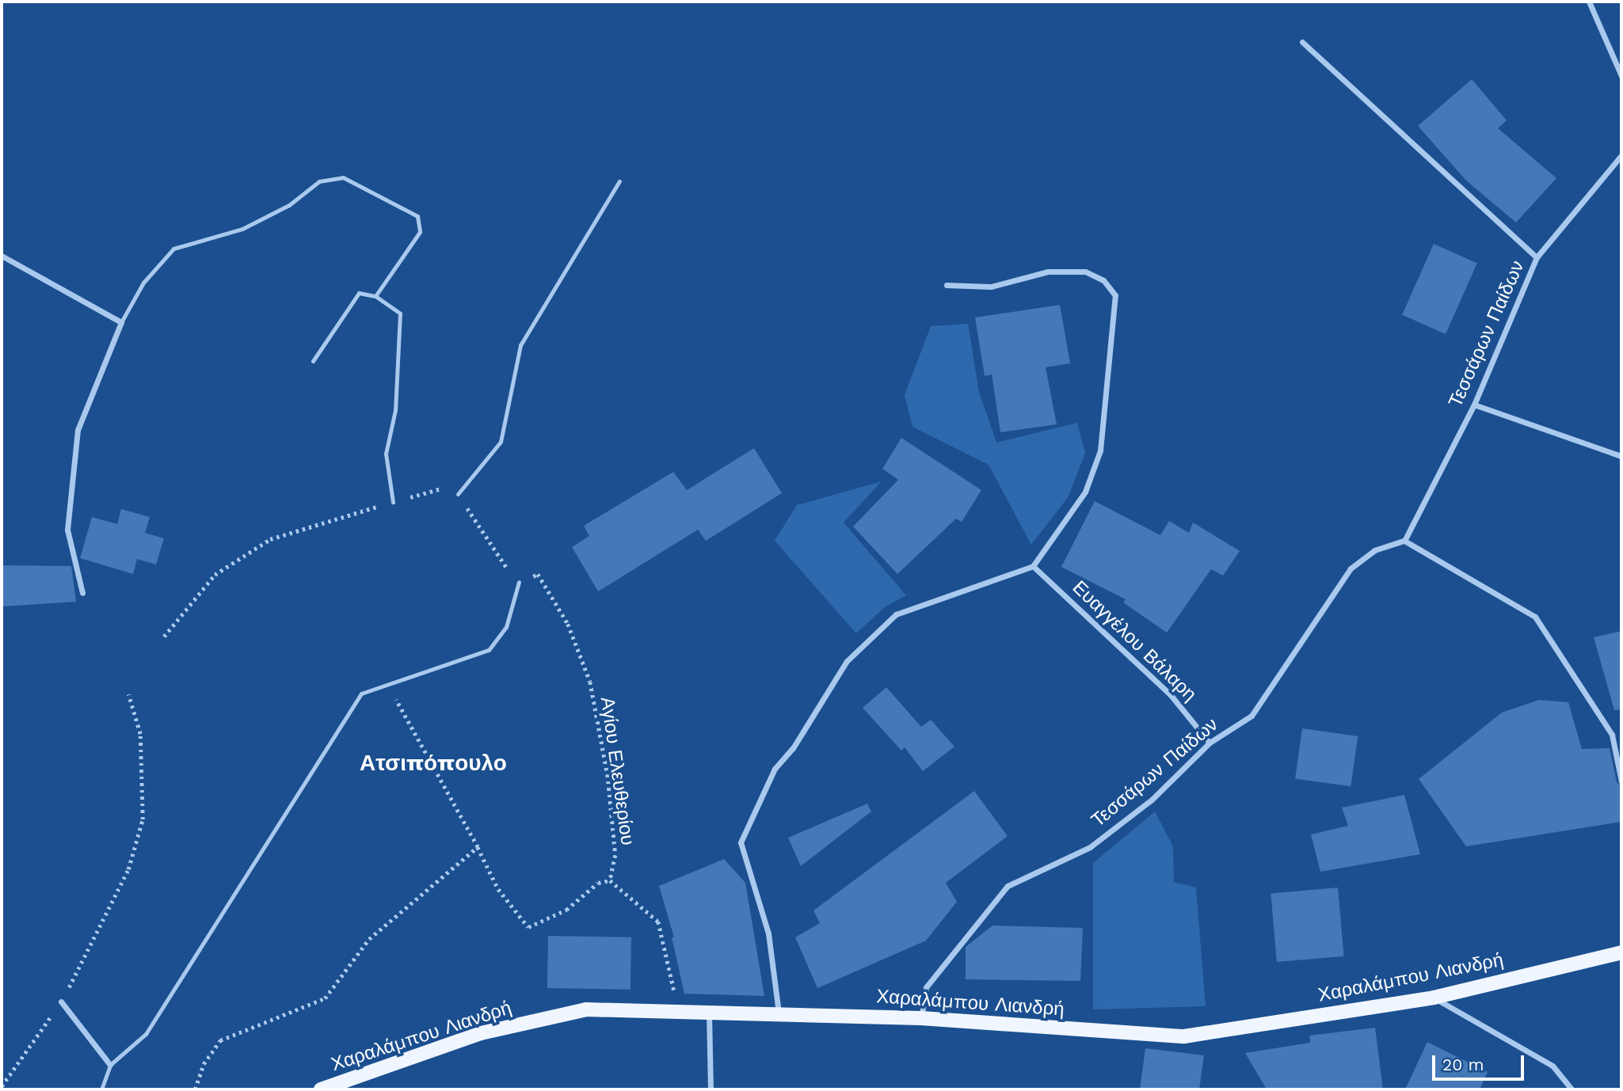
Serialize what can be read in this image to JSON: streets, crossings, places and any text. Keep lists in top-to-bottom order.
{
  "streets": {
    "main road": ["Χαραλάμπου Λιανδρή"],
    "street": ["Τεσσάρων Παίδων", "Ευαγγέλου Βάλαρη"],
    "path": ["Αγίου Ελευθερίου"]
  },
  "crossings": [
    ["Τεσσάρων Παίδων", "Ευαγγέλου Βάλαρη"],
    ["Τεσσάρων Παίδων", "Χαραλάμπου Λιανδρή"]
  ],
  "districts": ["Ατσιπόπουλο"],
  "scale_bar": "20 m"
}
